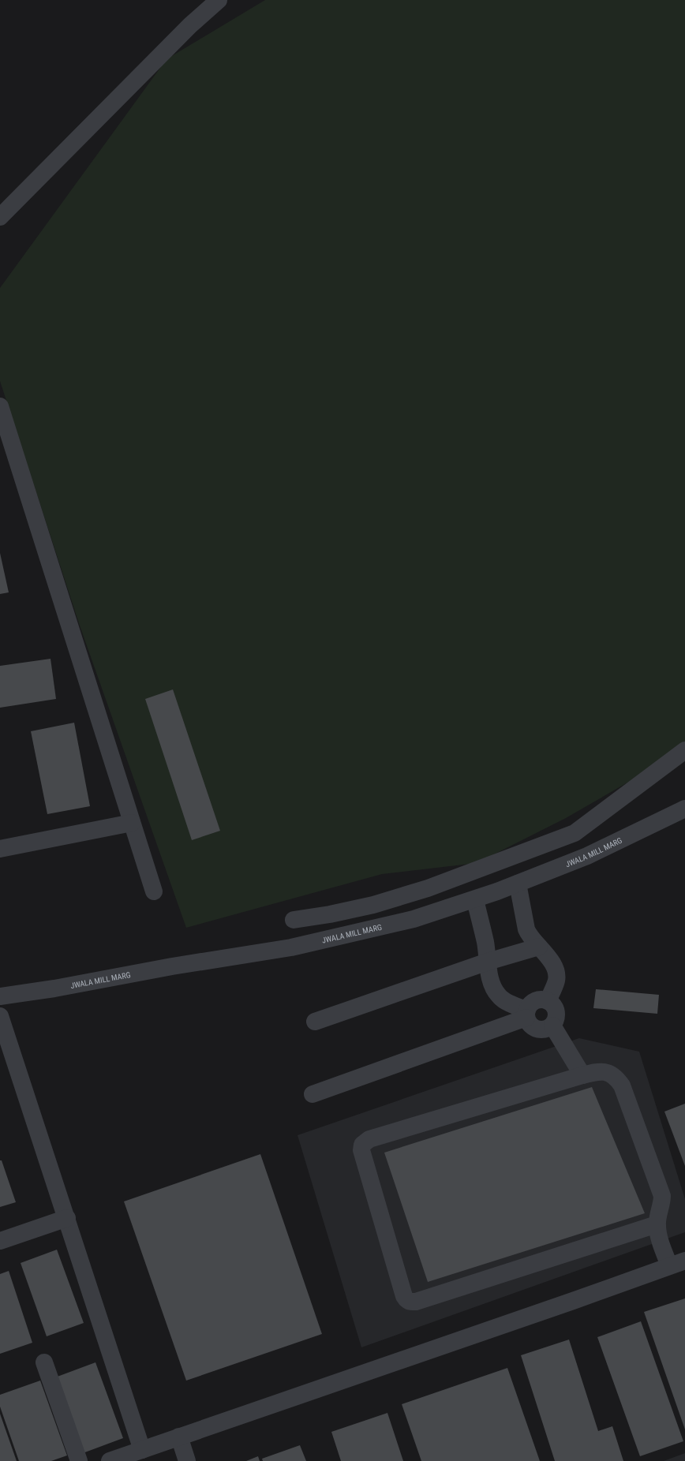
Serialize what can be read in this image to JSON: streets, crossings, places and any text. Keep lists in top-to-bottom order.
{
  "streets": {
    "street": ["JWALA MILL MARG"]
  }
}
